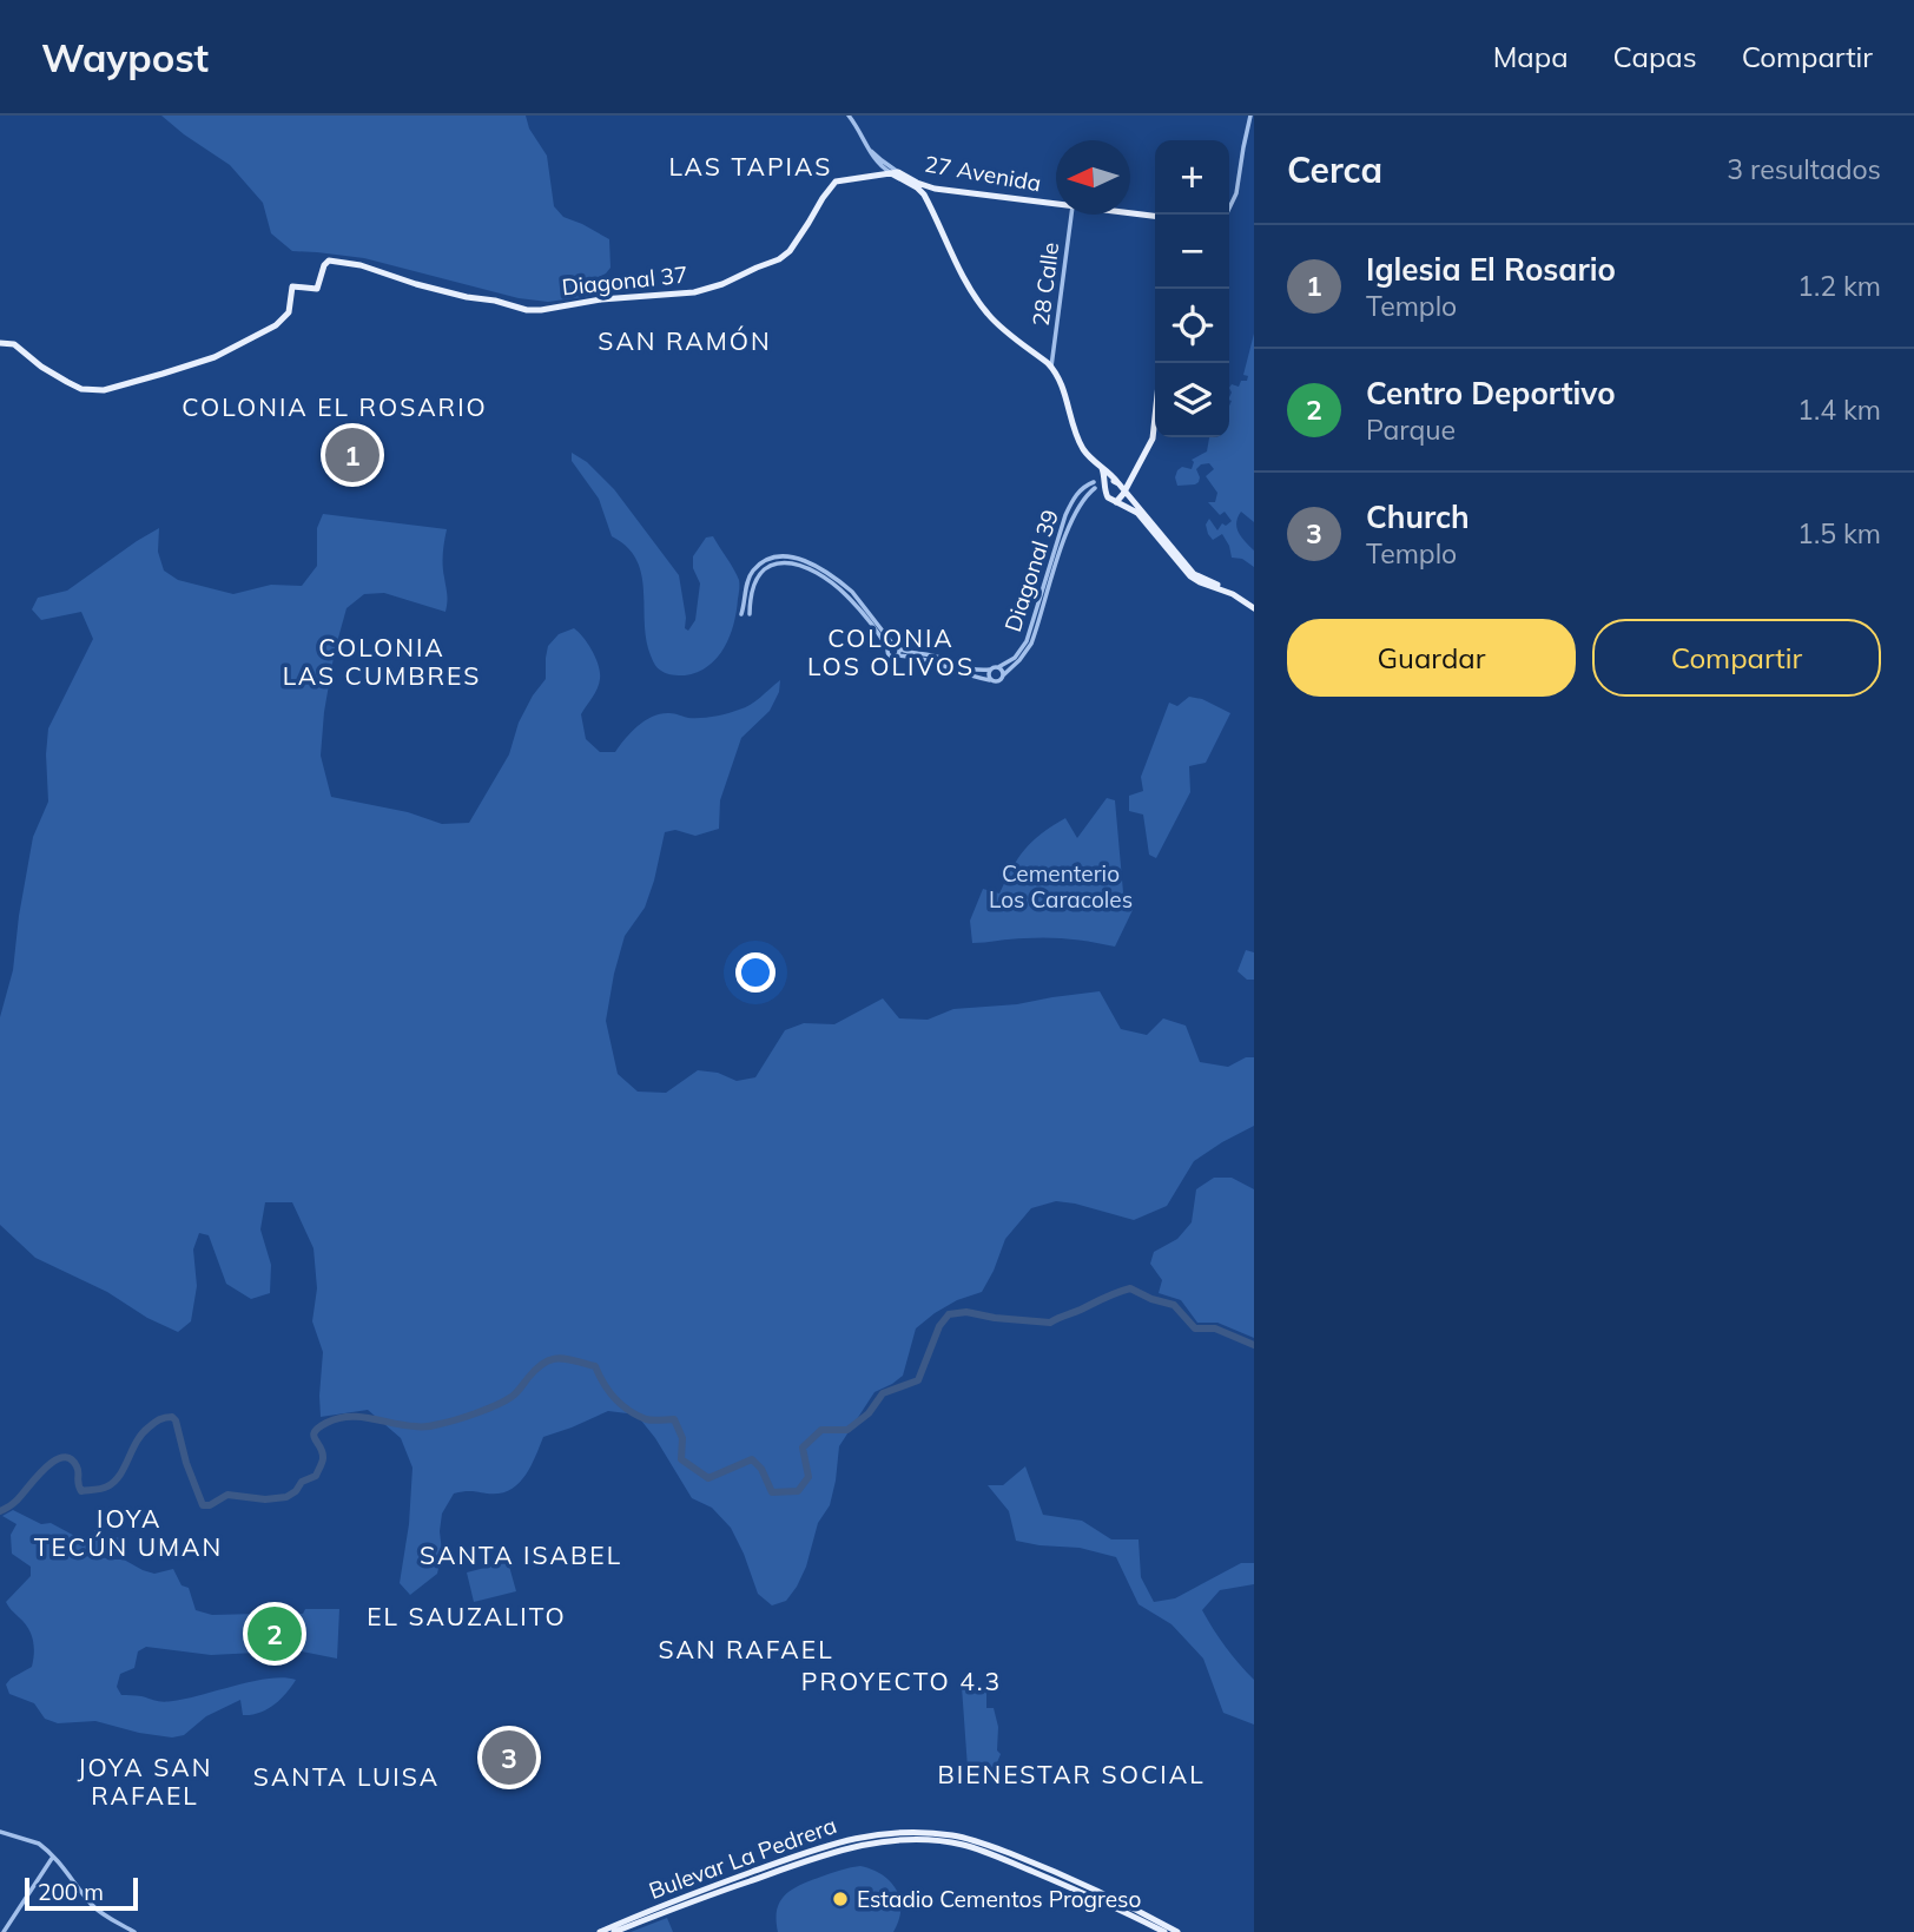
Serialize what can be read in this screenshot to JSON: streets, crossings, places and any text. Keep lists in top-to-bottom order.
{
  "streets": {
    "main road": ["27 Avenida", "Diagonal 37", "Bulevar La Pedrera"],
    "street": ["28 Calle", "Diagonal 39"]
  },
  "districts": [
    "LAS TAPIAS",
    "SAN RAMÓN",
    "COLONIA EL ROSARIO",
    "COLONIA LOS OLIVOS",
    "COLONIA LAS CUMBRES",
    "JOYA TECÚN UMAN",
    "SANTA ISABEL",
    "EL SAUZALITO",
    "SAN RAFAEL",
    "PROYECTO 4.3",
    "JOYA SAN RAFAEL",
    "BIENESTAR SOCIAL",
    "SANTA LUISA"
  ],
  "parks": ["Cementerio Los Caracoles"],
  "places": ["Estadio Cementos Progreso"],
  "scale_bar": "200 m",
  "north": "left",
  "page": {
    "header": "Waypost",
    "nav": ["Mapa", "Capas", "Compartir"],
    "heading": ["Cerca", "3 resultados"],
    "map_buttons": ["+", "−"],
    "list": [
      {
        "mark": "1",
        "name": "Iglesia El Rosario",
        "note": "Templo",
        "value": "1.2 km"
      },
      {
        "mark": "2",
        "name": "Centro Deportivo",
        "note": "Parque",
        "value": "1.4 km"
      },
      {
        "mark": "3",
        "name": "Church",
        "note": "Templo",
        "value": "1.5 km"
      }
    ],
    "pins": ["1", "2", "3"],
    "buttons": ["Guardar", "Compartir"],
    "scale": "200 m"
  }
}
